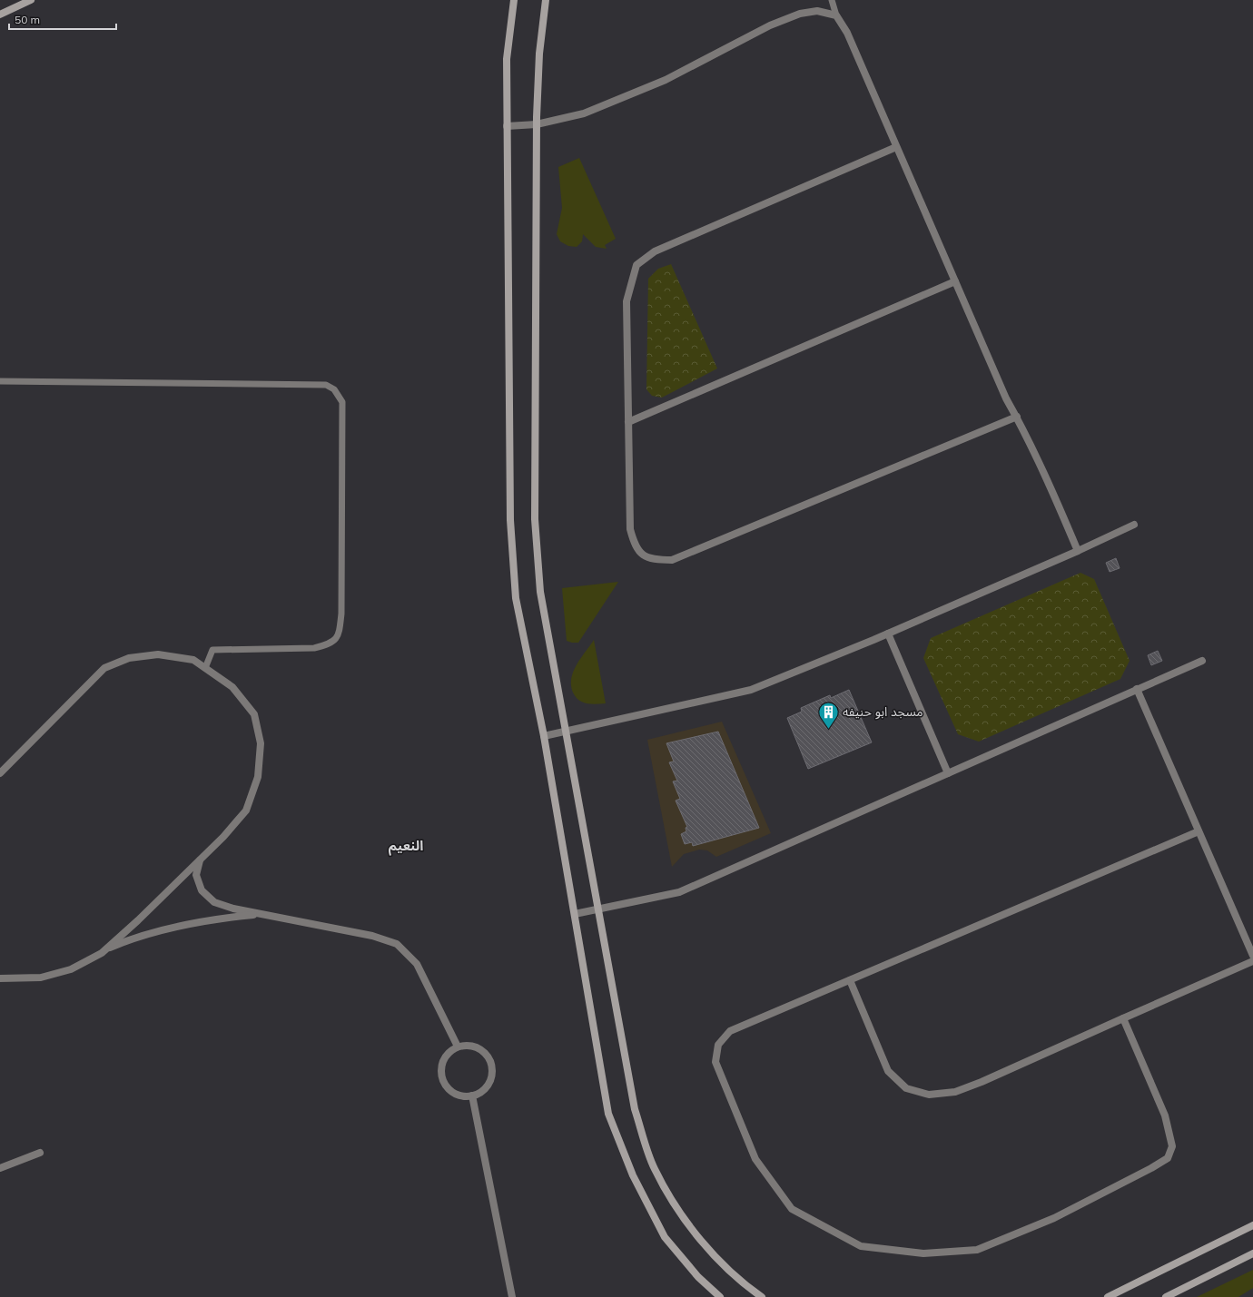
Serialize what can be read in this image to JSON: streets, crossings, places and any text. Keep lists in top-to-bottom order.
{
  "districts": ["النعيم"],
  "places": {
    "building": ["مسجد ابو حنيفه"]
  },
  "scale_bar": "50 m"
}
